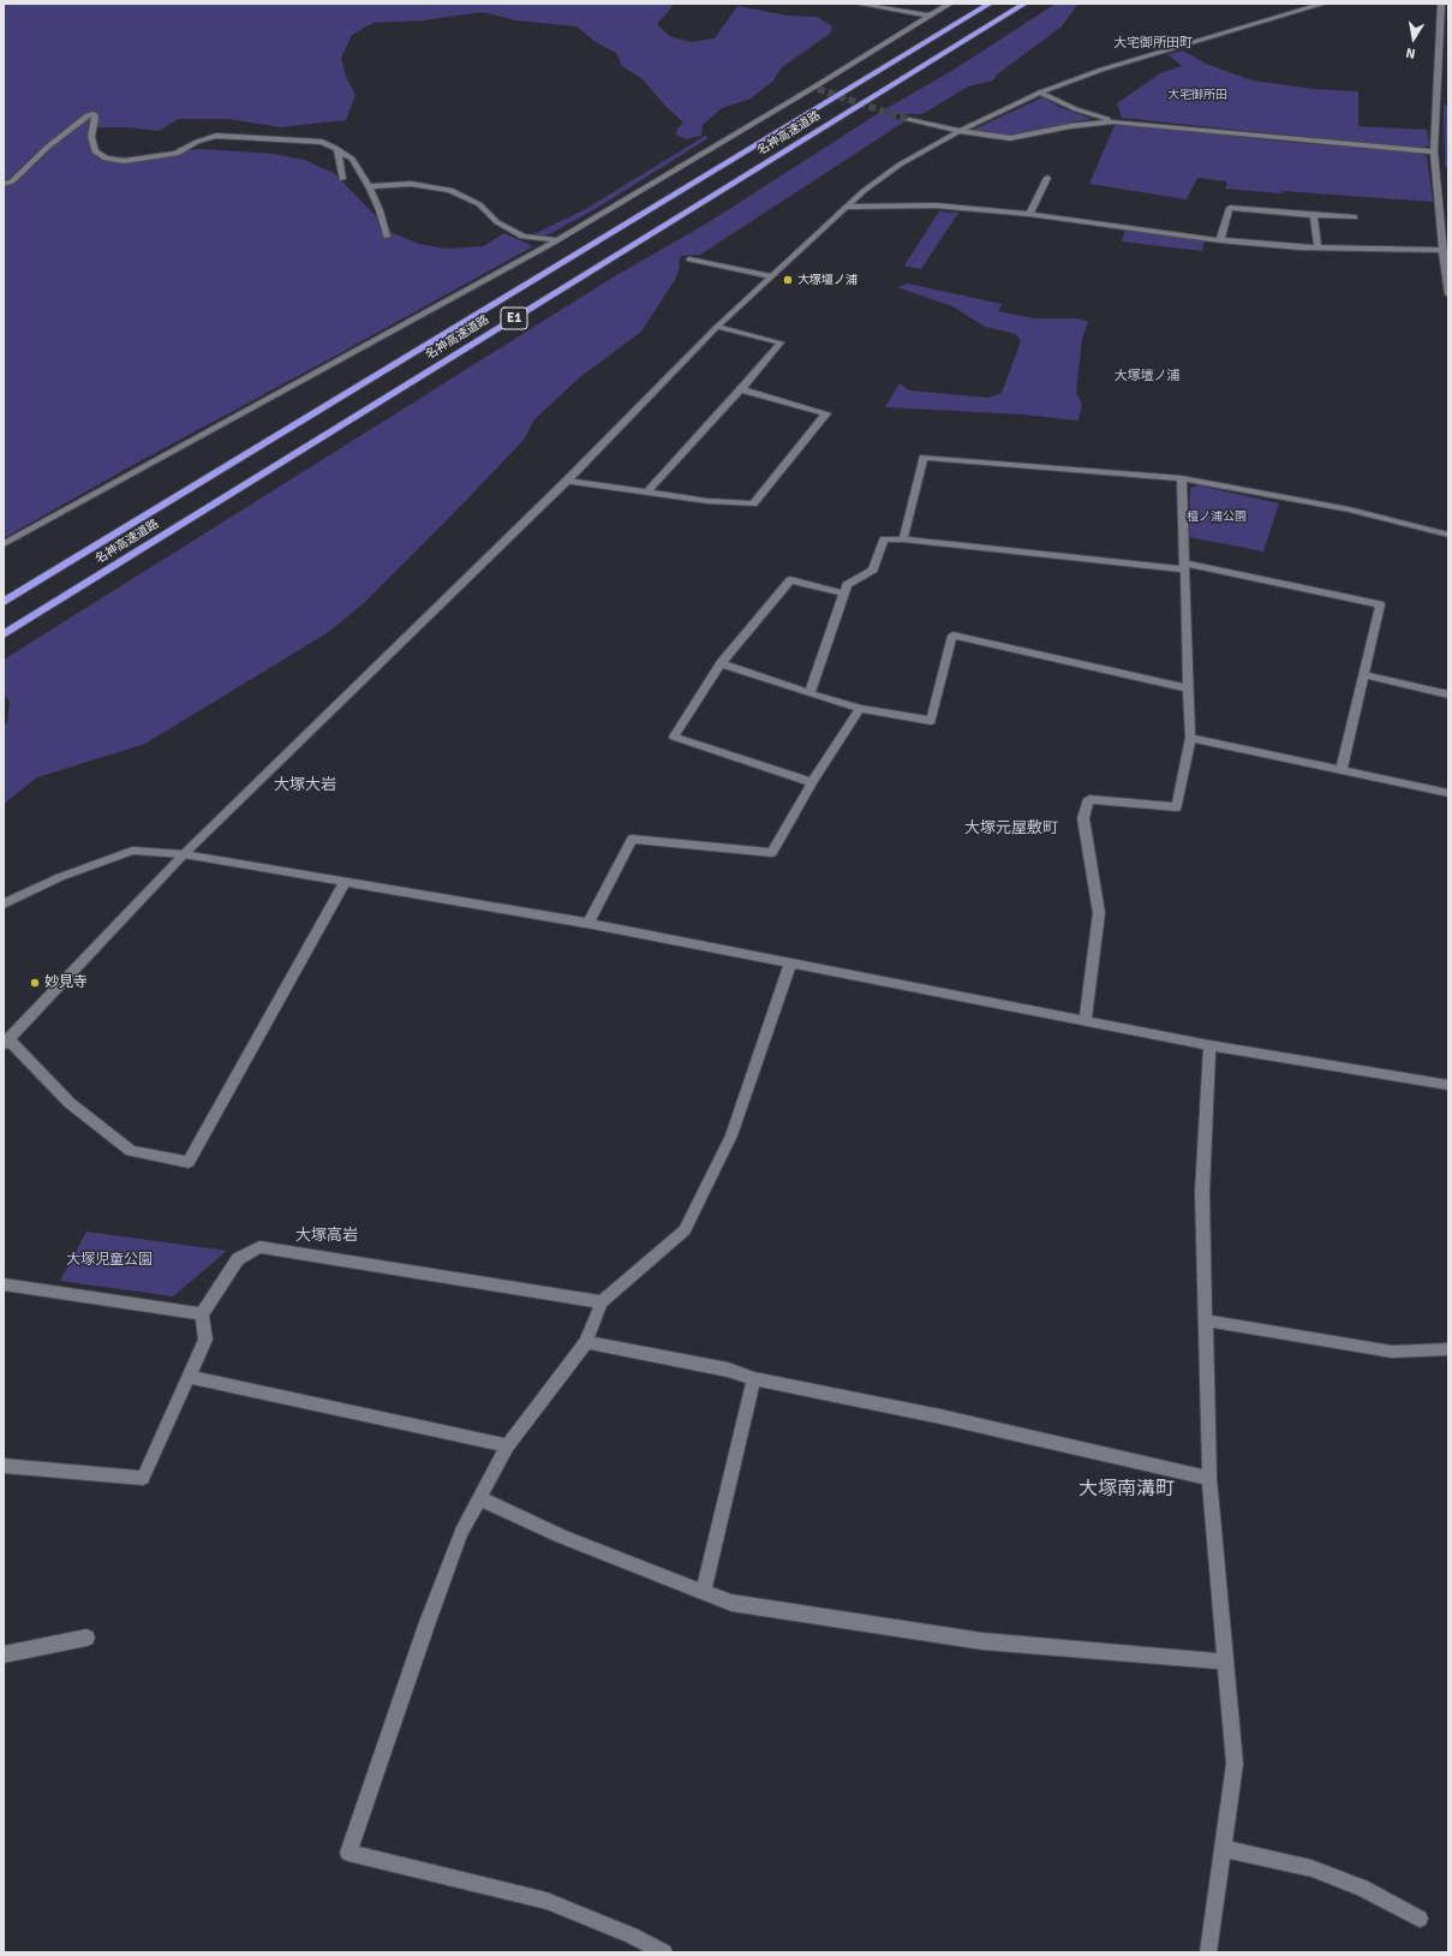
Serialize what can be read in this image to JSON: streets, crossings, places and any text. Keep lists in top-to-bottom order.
{
  "streets": {
    "highway": ["名神高速道路", "E1"]
  },
  "districts": [
    "大宅御所田町",
    "大塚壇ノ浦",
    "大塚大岩",
    "大塚元屋敷町",
    "大塚高岩",
    "大塚南溝町"
  ],
  "parks": ["大宅御所田", "檀ノ浦公園", "大塚児童公園"],
  "places": ["大塚壇ノ浦", "妙見寺"],
  "north": "bottom"
}
